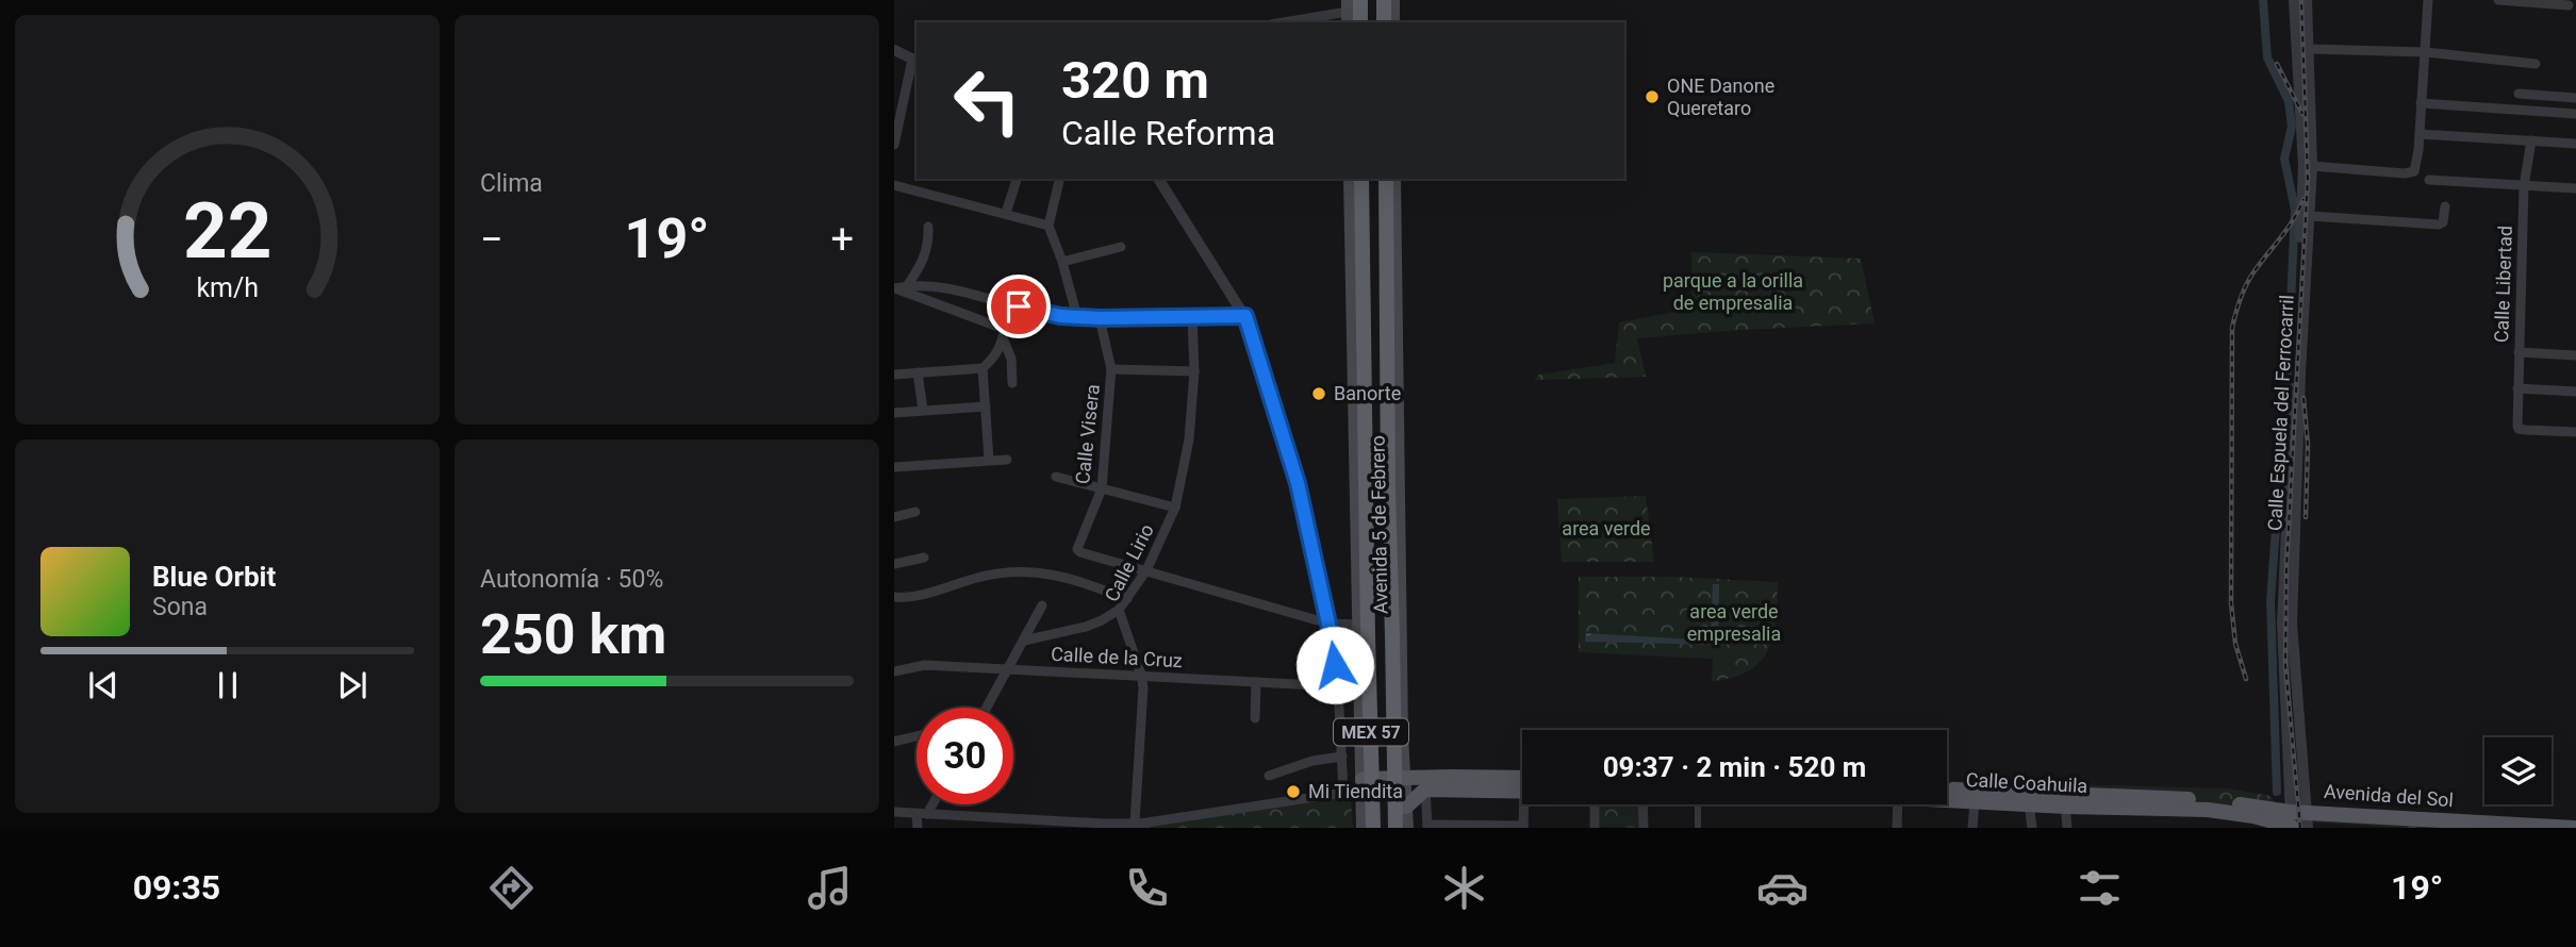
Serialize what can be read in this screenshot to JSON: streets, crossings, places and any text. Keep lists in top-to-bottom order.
{
  "streets": {
    "highway": ["Avenida 5 de Febrero", "MEX 57"],
    "main road": ["Calle Coahuila", "Avenida del Sol"],
    "street": [
      "Calle Libertad",
      "Calle Espuela del Ferrocarril",
      "Calle Visera",
      "Calle Lirio",
      "Calle de la Cruz"
    ]
  },
  "crossings": [
    ["Calle Espuela del Ferrocarril", "Calle Coahuila"],
    ["Calle Espuela del Ferrocarril", "Avenida del Sol"],
    ["Calle Visera", "Calle Lirio"],
    ["Avenida 5 de Febrero", "Calle Coahuila"],
    ["Calle Lirio", "Calle de la Cruz"],
    ["Calle Coahuila", "Avenida del Sol"]
  ],
  "parks": ["parque a la orilla de empresalia", "area verde", "area verde empresalia"],
  "places": ["ONE Danone Queretaro", "Banorte", "Mi Tiendita"],
  "page": {
    "tile": [
      "Clima",
      ["Autonomía · 50%", "250 km"]
    ],
    "turn": ["320 m", "Calle Reforma"],
    "heat": ["−", "19°", "+"],
    "song": ["Blue Orbit", "Sona"],
    "limit": "30",
    "trip": "09:37 · 2 min · 520 m",
    "tabs": ["09:35", "19°"],
    "gauge": ["22", "km/h"]
  }
}
